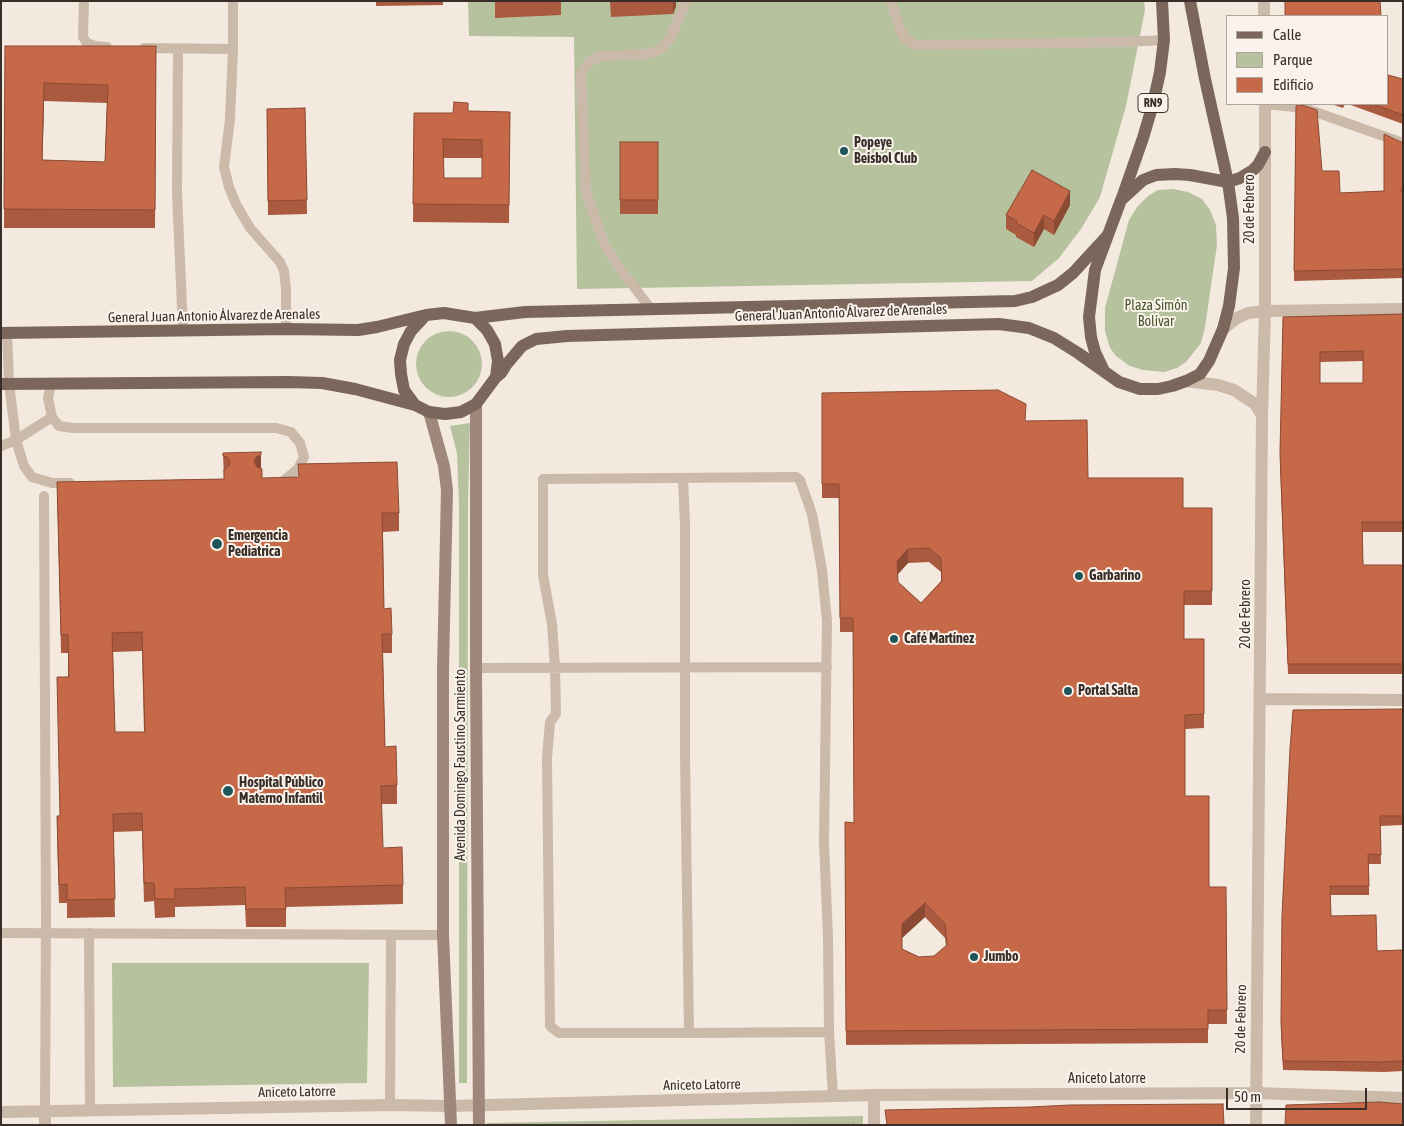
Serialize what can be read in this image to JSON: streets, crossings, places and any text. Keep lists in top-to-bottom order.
{
  "streets": {
    "main road": ["RN9", "General Juan Antonio Álvarez de Arenales", "Avenida Domingo Faustino Sarmiento"],
    "street": ["20 de Febrero", "Aniceto Latorre"]
  },
  "crossings": [
    ["20 de Febrero", "General Juan Antonio Álvarez de Arenales"],
    ["20 de Febrero", "Aniceto Latorre"],
    ["General Juan Antonio Álvarez de Arenales", "Avenida Domingo Faustino Sarmiento"],
    ["Avenida Domingo Faustino Sarmiento", "Aniceto Latorre"]
  ],
  "parks": ["Plaza Simón Bolívar"],
  "places": [
    "Popeye Beisbol Club",
    "Emergencia Pediatrica",
    "Garbarino",
    "Café Martínez",
    "Portal Salta",
    "Hospital Público Materno Infantil",
    "Jumbo"
  ],
  "legend": ["Calle", "Parque", "Edificio"],
  "scale_bar": "50 m"
}
